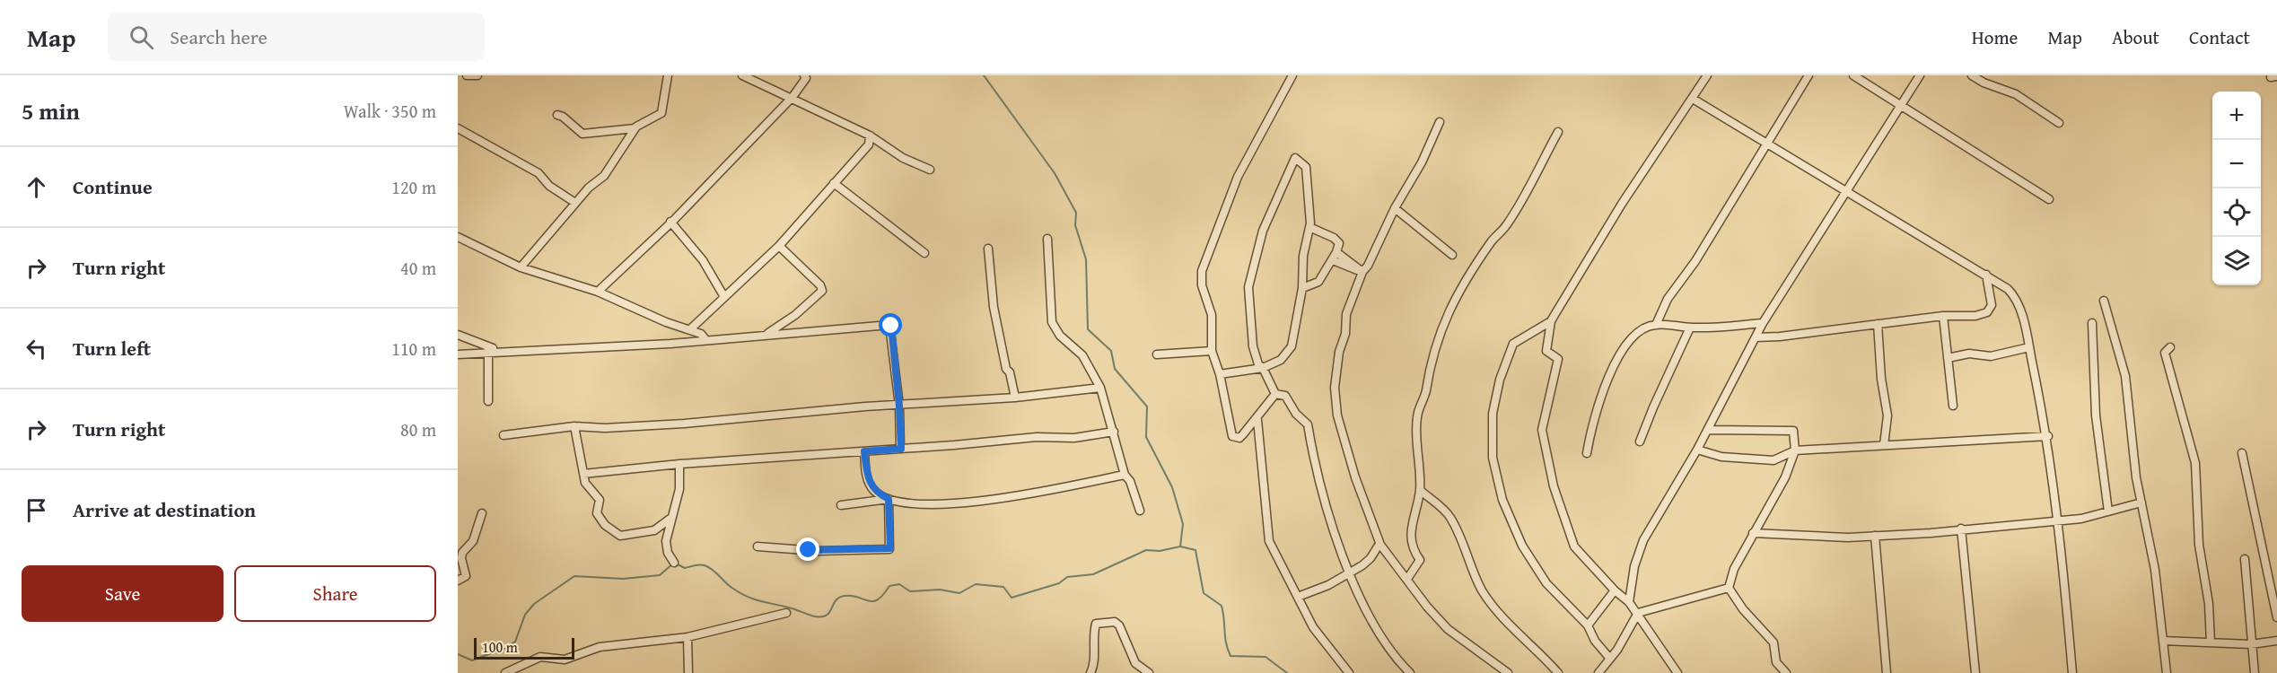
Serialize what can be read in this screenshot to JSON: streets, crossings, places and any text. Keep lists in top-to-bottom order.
{
  "scale_bar": "100 m",
  "page": {
    "header": "Map",
    "search": "Search here",
    "nav": [
      "Home",
      "Map",
      "About",
      "Contact"
    ],
    "heading": ["5 min", "Walk · 350 m"],
    "map_buttons": ["+", "−"],
    "list": [
      ["Continue", "120 m"],
      ["Turn right", "40 m"],
      ["Turn left", "110 m"],
      ["Turn right", "80 m"],
      "Arrive at destination"
    ],
    "buttons": ["Save", "Share"],
    "scale": "100 m"
  }
}
